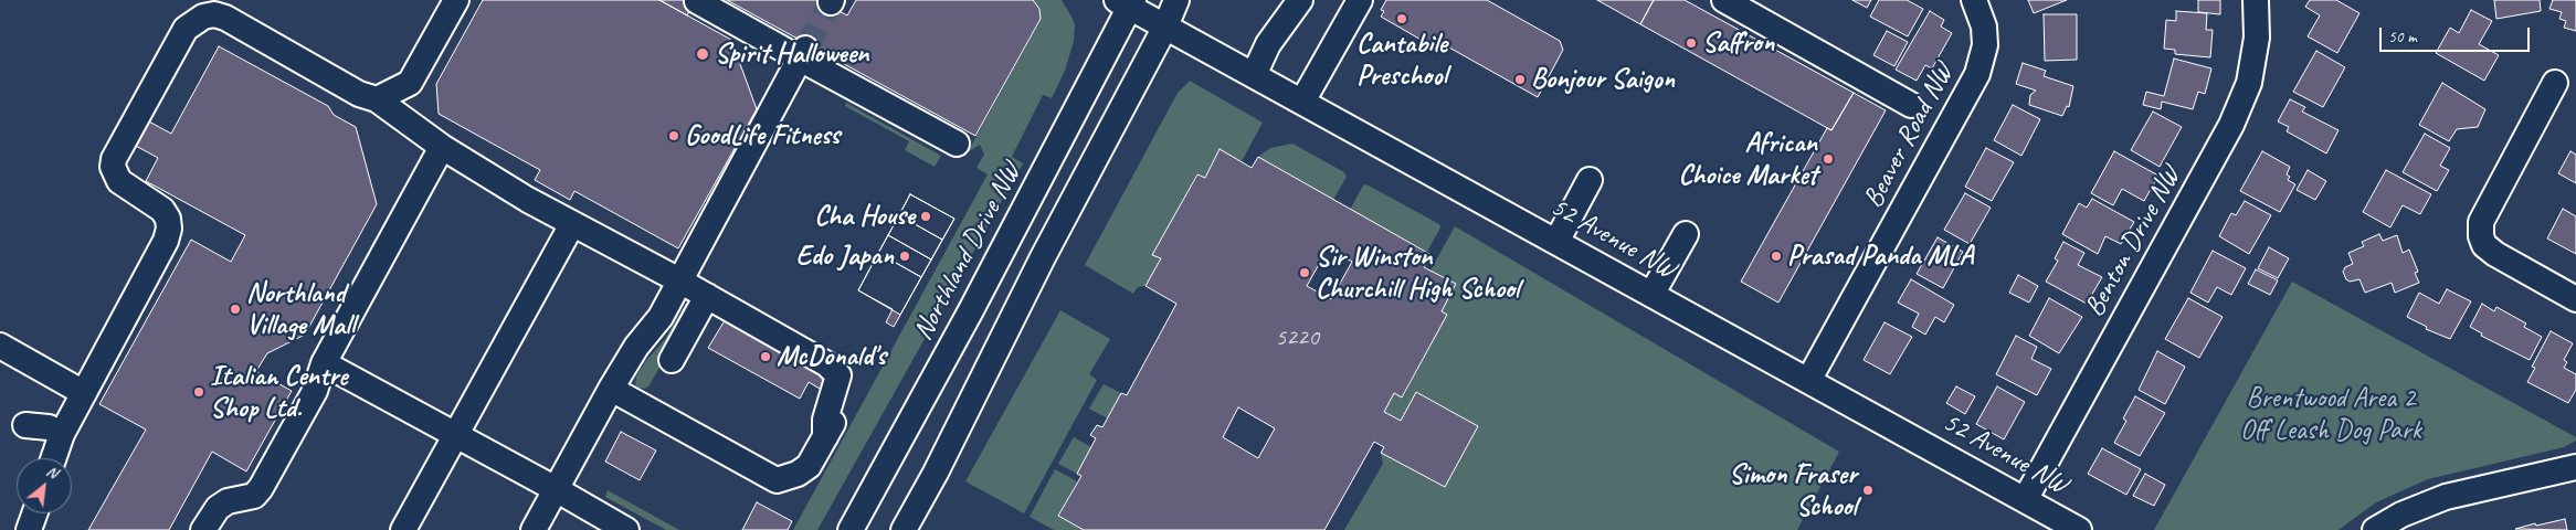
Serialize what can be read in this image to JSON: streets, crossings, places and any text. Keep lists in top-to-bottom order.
{
  "streets": {
    "street": [
      "Beaver Road NW",
      "52 Avenue NW",
      "Benton Drive NW",
      "Northland Drive NW"
    ]
  },
  "crossings": [
    ["Beaver Road NW", "52 Avenue NW"],
    ["52 Avenue NW", "Benton Drive NW"],
    ["52 Avenue NW", "Northland Drive NW"]
  ],
  "parks": ["Brentwood Area 2 Off Leash Dog Park"],
  "places": [
    "Cantabile Preschool",
    "Saffron",
    "Spirit Halloween",
    "Bonjour Saigon",
    "GoodLife Fitness",
    "African Choice Market",
    "Cha House",
    "Edo Japan",
    "Prasad Panda MLA",
    "Sir Winston Churchill High School",
    "Northland Village Mall",
    "McDonald's",
    "Italian Centre Shop Ltd.",
    "Simon Fraser School"
  ],
  "house_numbers": ["5220"],
  "scale_bar": "50 m",
  "north": "top right"
}
